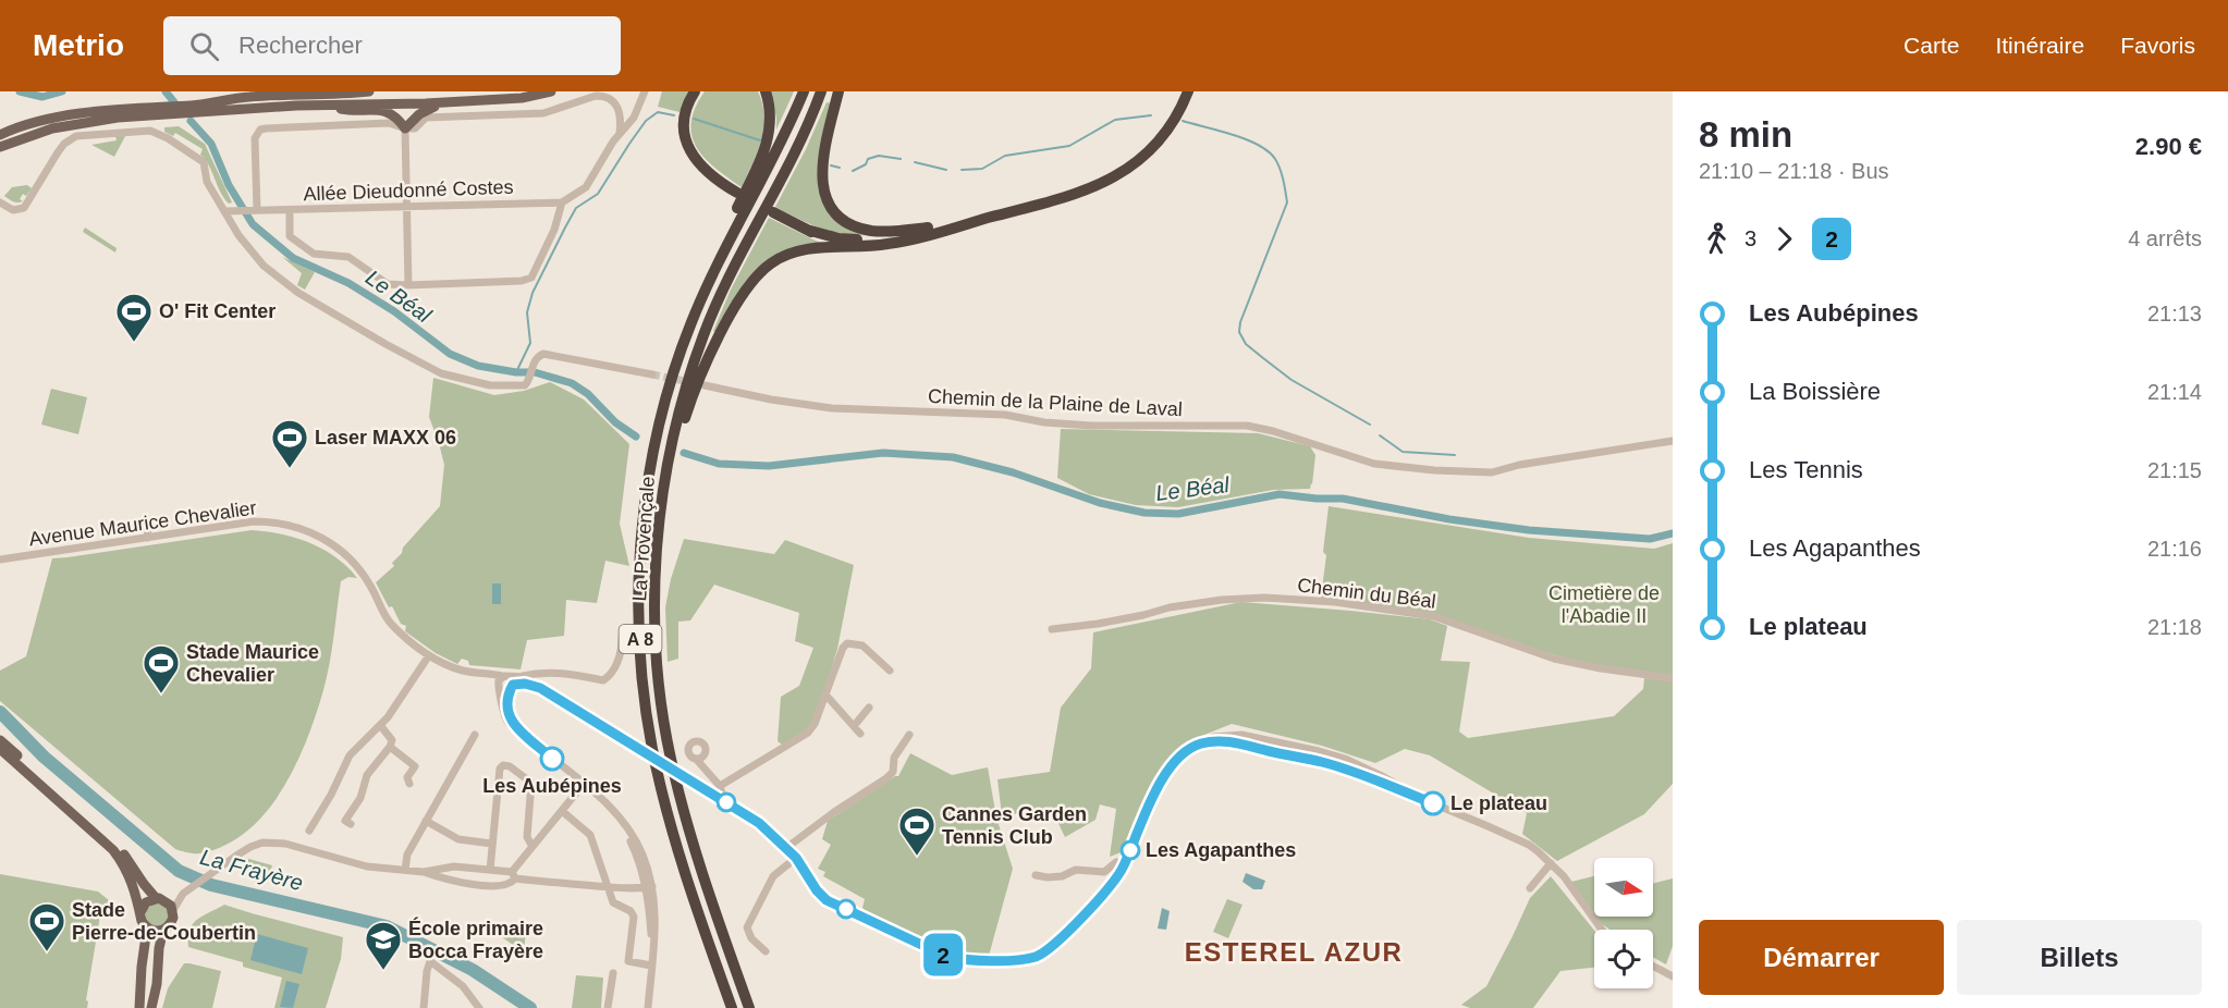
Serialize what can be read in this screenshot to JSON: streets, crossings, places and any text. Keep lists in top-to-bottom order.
{
  "streets": {
    "highway": ["La Provençale", "A 8"],
    "street": [
      "Allée Dieudonné Costes",
      "Chemin de la Plaine de Laval",
      "Avenue Maurice Chevalier",
      "Chemin du Béal"
    ]
  },
  "districts": ["ESTEREL AZUR"],
  "water": ["Le Béal", "La Frayère"],
  "parks": ["Cimetière de l'Abadie II"],
  "places": {
    "sports": [
      "O' Fit Center",
      "Laser MAXX 06",
      "Stade Maurice Chevalier",
      "Cannes Garden Tennis Club",
      "Stade Pierre-de-Coubertin"
    ],
    "other": ["Les Aubépines", "Le plateau", "Les Agapanthes"],
    "school or university": ["École primaire Bocca Frayère"]
  },
  "lines": ["bus line 2"],
  "north": "right",
  "page": {
    "header": "Metrio",
    "search": "Rechercher",
    "nav": ["Carte", "Itinéraire", "Favoris"],
    "on_map": "2",
    "heading": ["8 min", "21:10 – 21:18 · Bus", "2.90 €"],
    "legs": ["3", "2", "4 arrêts"],
    "list": [
      {
        "name": "Les Aubépines",
        "value": "21:13"
      },
      {
        "name": "La Boissière",
        "value": "21:14"
      },
      {
        "name": "Les Tennis",
        "value": "21:15"
      },
      {
        "name": "Les Agapanthes",
        "value": "21:16"
      },
      {
        "name": "Le plateau",
        "value": "21:18"
      }
    ],
    "buttons": ["Démarrer", "Billets"]
  }
}
